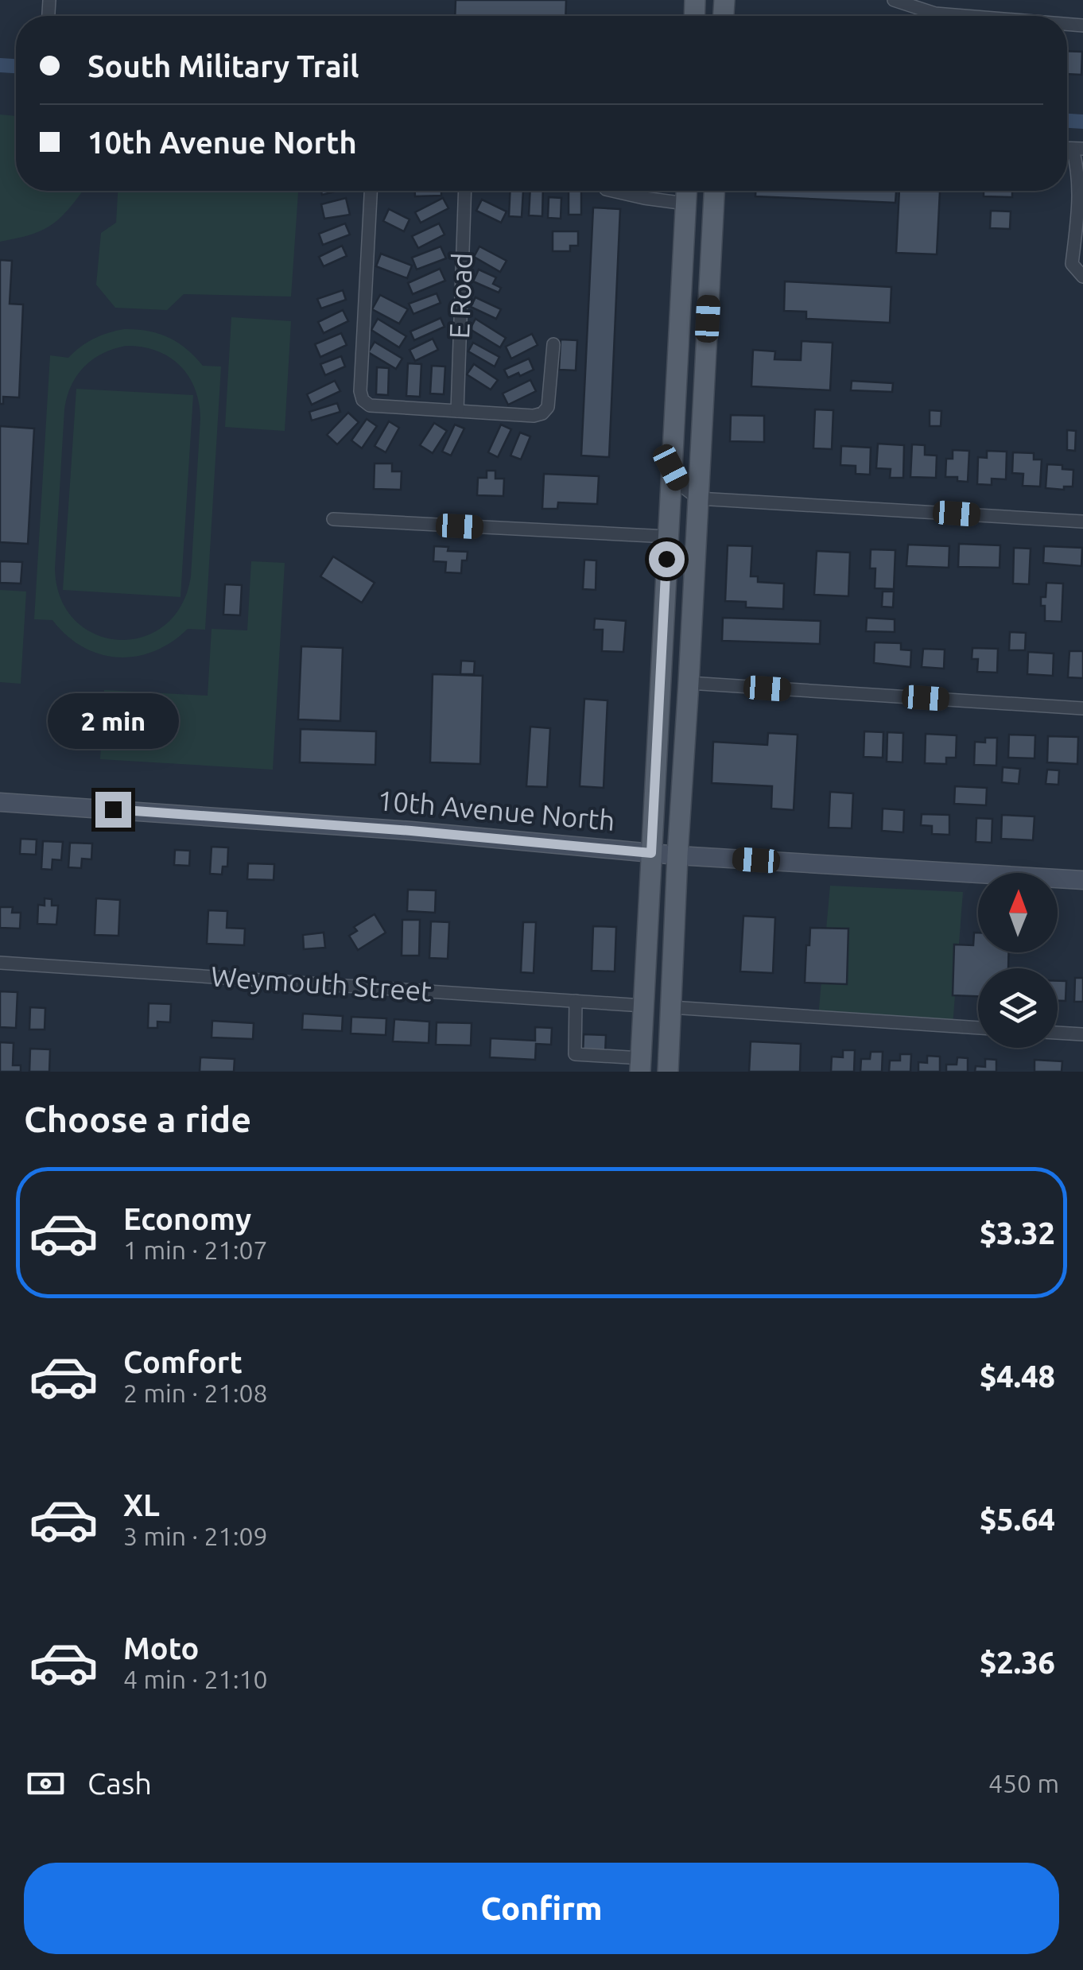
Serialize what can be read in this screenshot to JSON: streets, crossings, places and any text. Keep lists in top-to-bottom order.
{
  "streets": {
    "street": ["E Road", "10th Avenue North", "Weymouth Street"]
  },
  "north": "top",
  "page": {
    "banner": ["South Military Trail", "10th Avenue North"],
    "bubble": "2 min",
    "heading": "Choose a ride",
    "list": [
      {
        "name": "Economy",
        "note": "1 min · 21:07",
        "value": "$3.32"
      },
      {
        "name": "Comfort",
        "note": "2 min · 21:08",
        "value": "$4.48"
      },
      {
        "name": "XL",
        "note": "3 min · 21:09",
        "value": "$5.64"
      },
      {
        "name": "Moto",
        "note": "4 min · 21:10",
        "value": "$2.36"
      }
    ],
    "pay": ["Cash", "450 m"],
    "buttons": "Confirm"
  }
}
